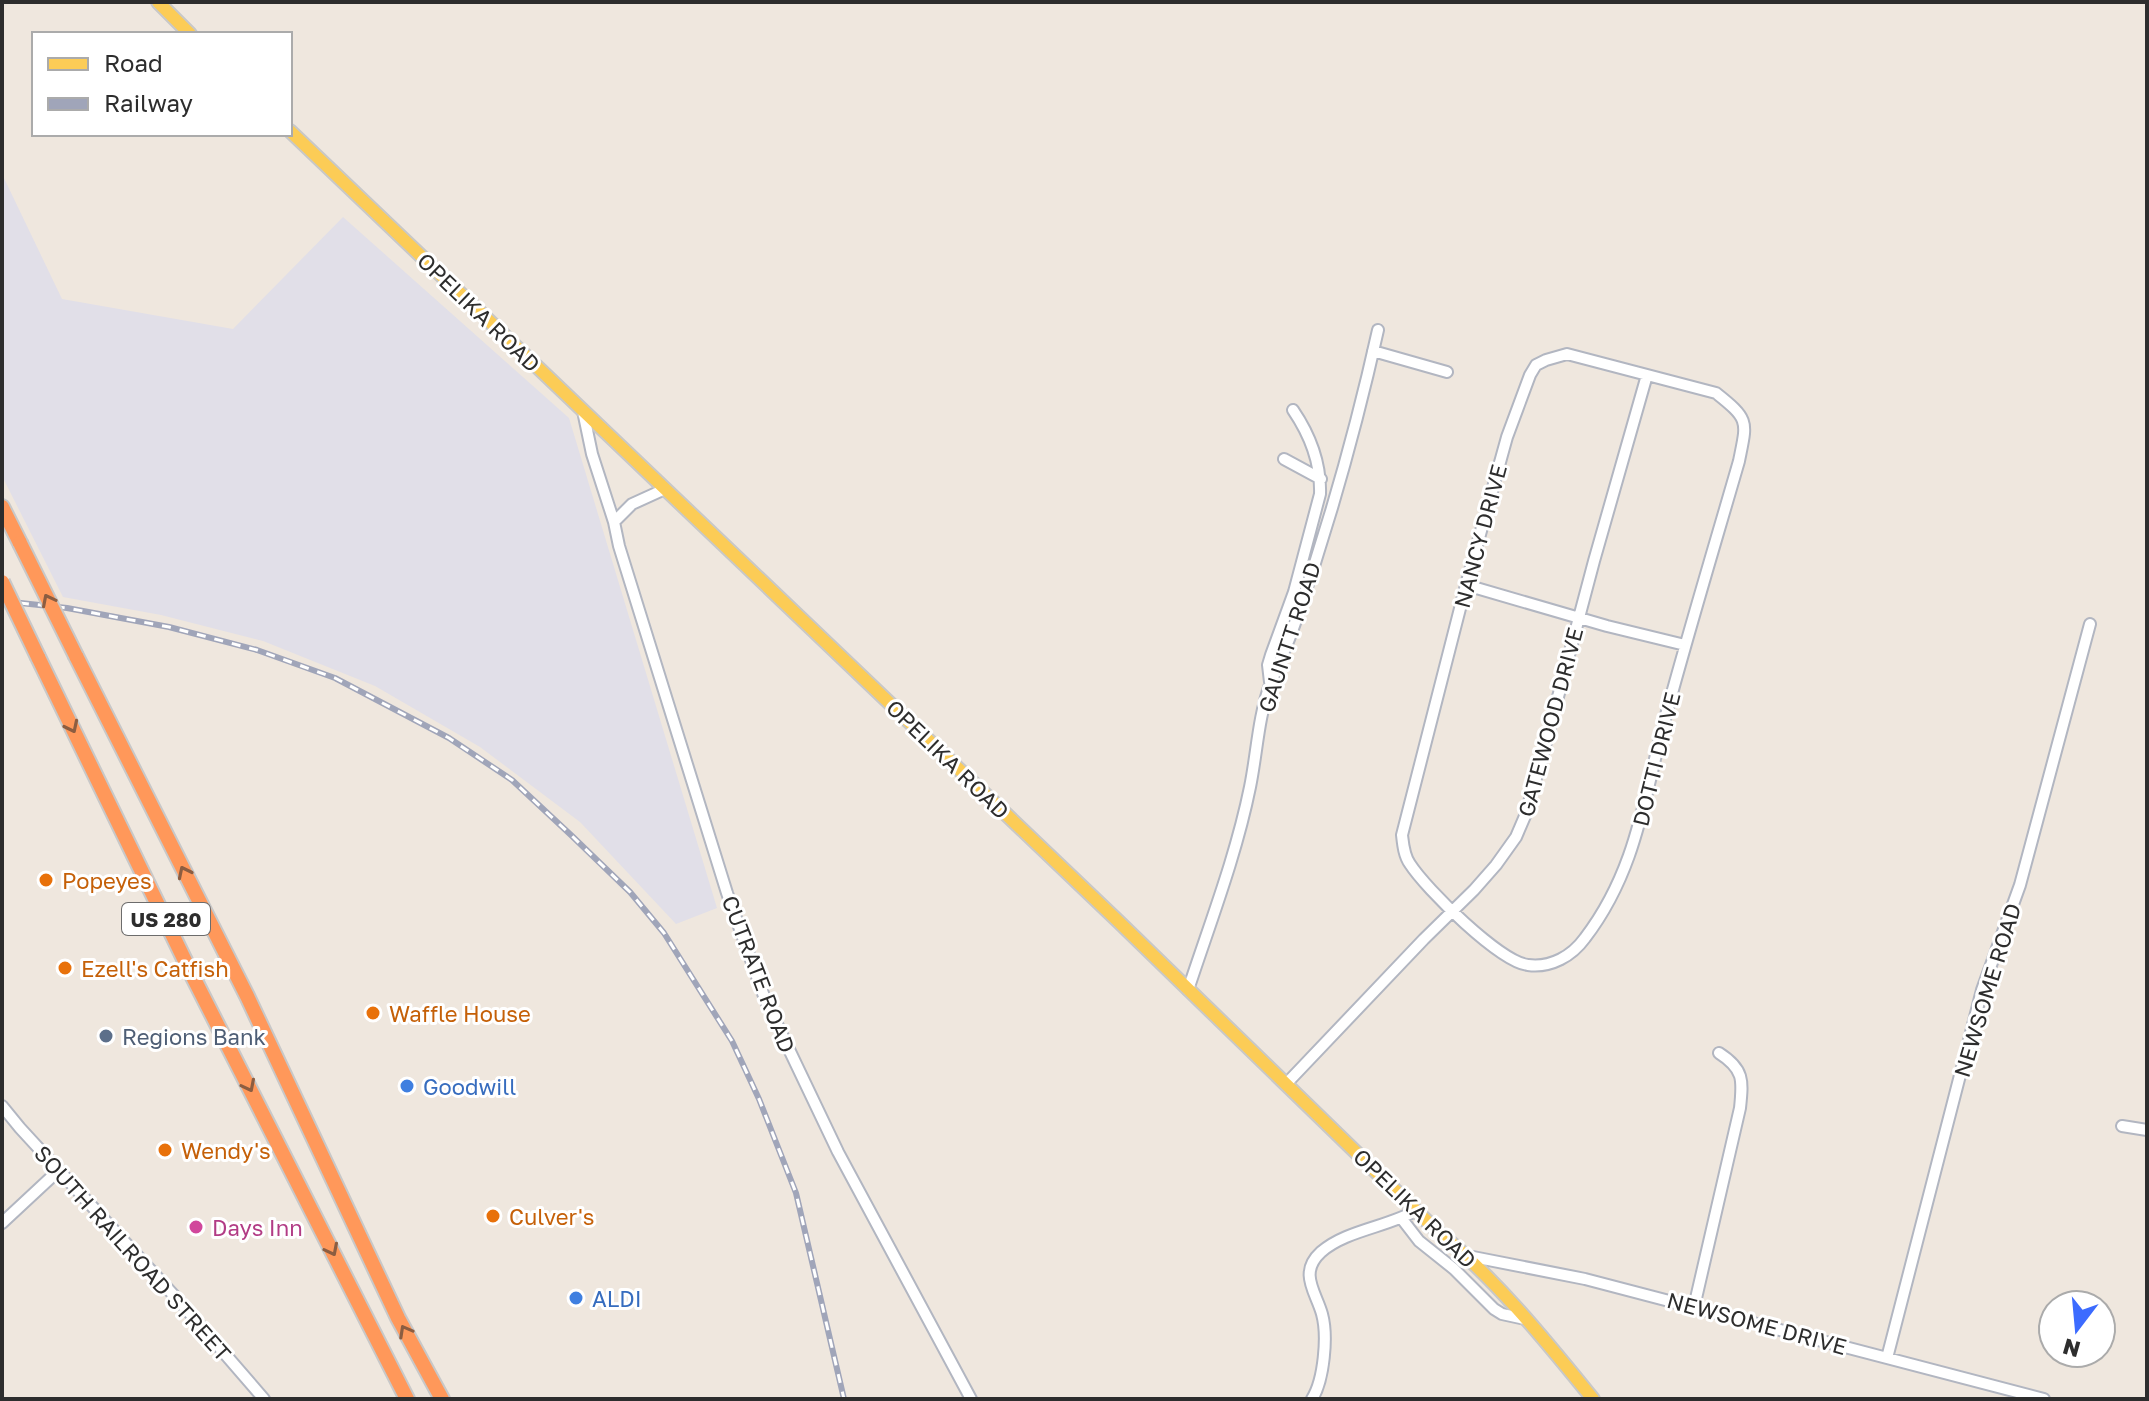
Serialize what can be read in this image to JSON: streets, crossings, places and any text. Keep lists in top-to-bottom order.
{
  "streets": {
    "highway": ["US 280"],
    "main road": ["OPELIKA ROAD"],
    "street": [
      "NANCY DRIVE",
      "GAUNTT ROAD",
      "GATEWOOD DRIVE",
      "DOTTI DRIVE",
      "CUTRATE ROAD",
      "NEWSOME ROAD",
      "SOUTH RAILROAD STREET",
      "NEWSOME DRIVE"
    ]
  },
  "crossings": [
    ["OPELIKA ROAD", "GAUNTT ROAD"],
    ["OPELIKA ROAD", "GATEWOOD DRIVE"],
    ["OPELIKA ROAD", "CUTRATE ROAD"],
    ["OPELIKA ROAD", "NEWSOME DRIVE"],
    ["NANCY DRIVE", "GATEWOOD DRIVE"],
    ["NANCY DRIVE", "DOTTI DRIVE"],
    ["GATEWOOD DRIVE", "DOTTI DRIVE"],
    ["NEWSOME ROAD", "NEWSOME DRIVE"]
  ],
  "places": [
    "Popeyes",
    "Ezell's Catfish",
    "Waffle House",
    "Regions Bank",
    "Goodwill",
    "Wendy's",
    "Culver's",
    "Days Inn",
    "ALDI"
  ],
  "legend": ["Road", "Railway"],
  "north": "bottom"
}
